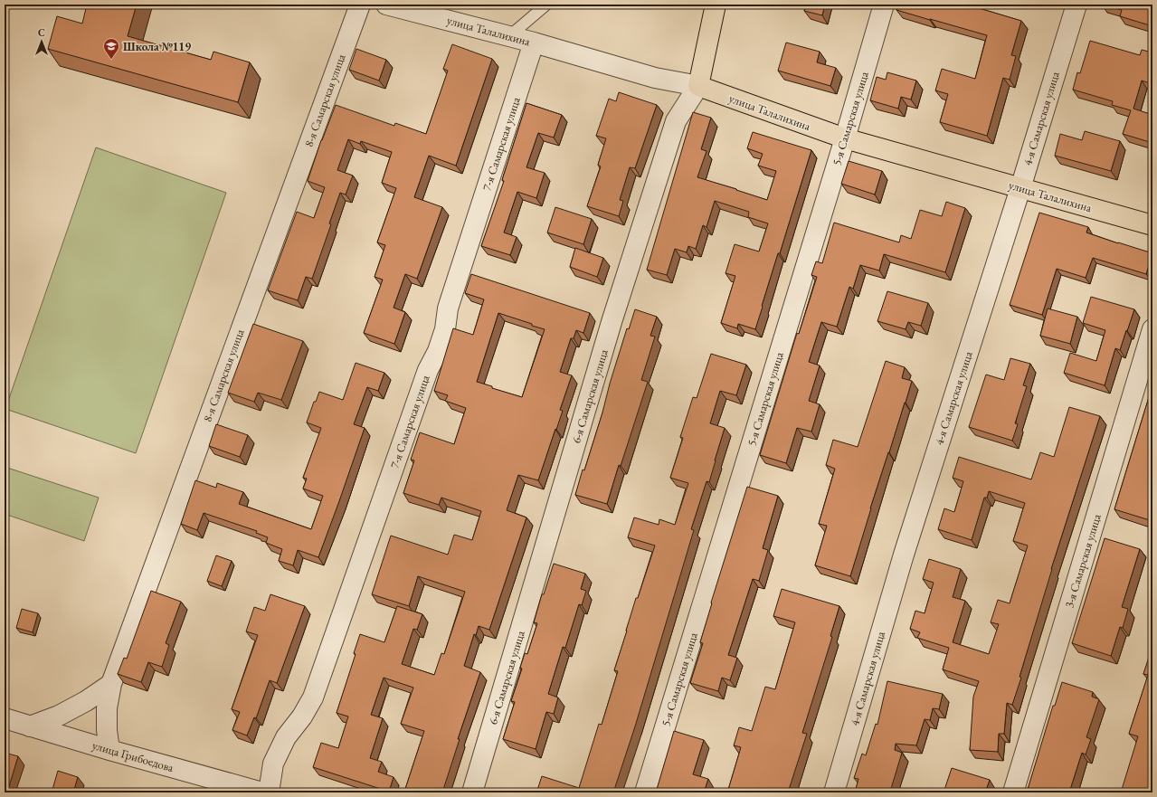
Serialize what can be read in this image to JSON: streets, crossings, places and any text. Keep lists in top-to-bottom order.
{
  "streets": {
    "main road": ["улица Талалихина", "6-я Самарская улица"],
    "street": [
      "8-я Самарская улица",
      "5-я Самарская улица",
      "4-я Самарская улица",
      "7-я Самарская улица",
      "3-я Самарская улица",
      "улица Грибоедова"
    ]
  },
  "crossings": [
    ["улица Талалихина", "5-я Самарская улица"],
    ["улица Талалихина", "4-я Самарская улица"],
    ["улица Талалихина", "7-я Самарская улица"],
    ["улица Талалихина", "6-я Самарская улица"],
    ["8-я Самарская улица", "улица Грибоедова"]
  ],
  "places": {
    "school or university": ["Школа №119"]
  },
  "north": "top"
}
